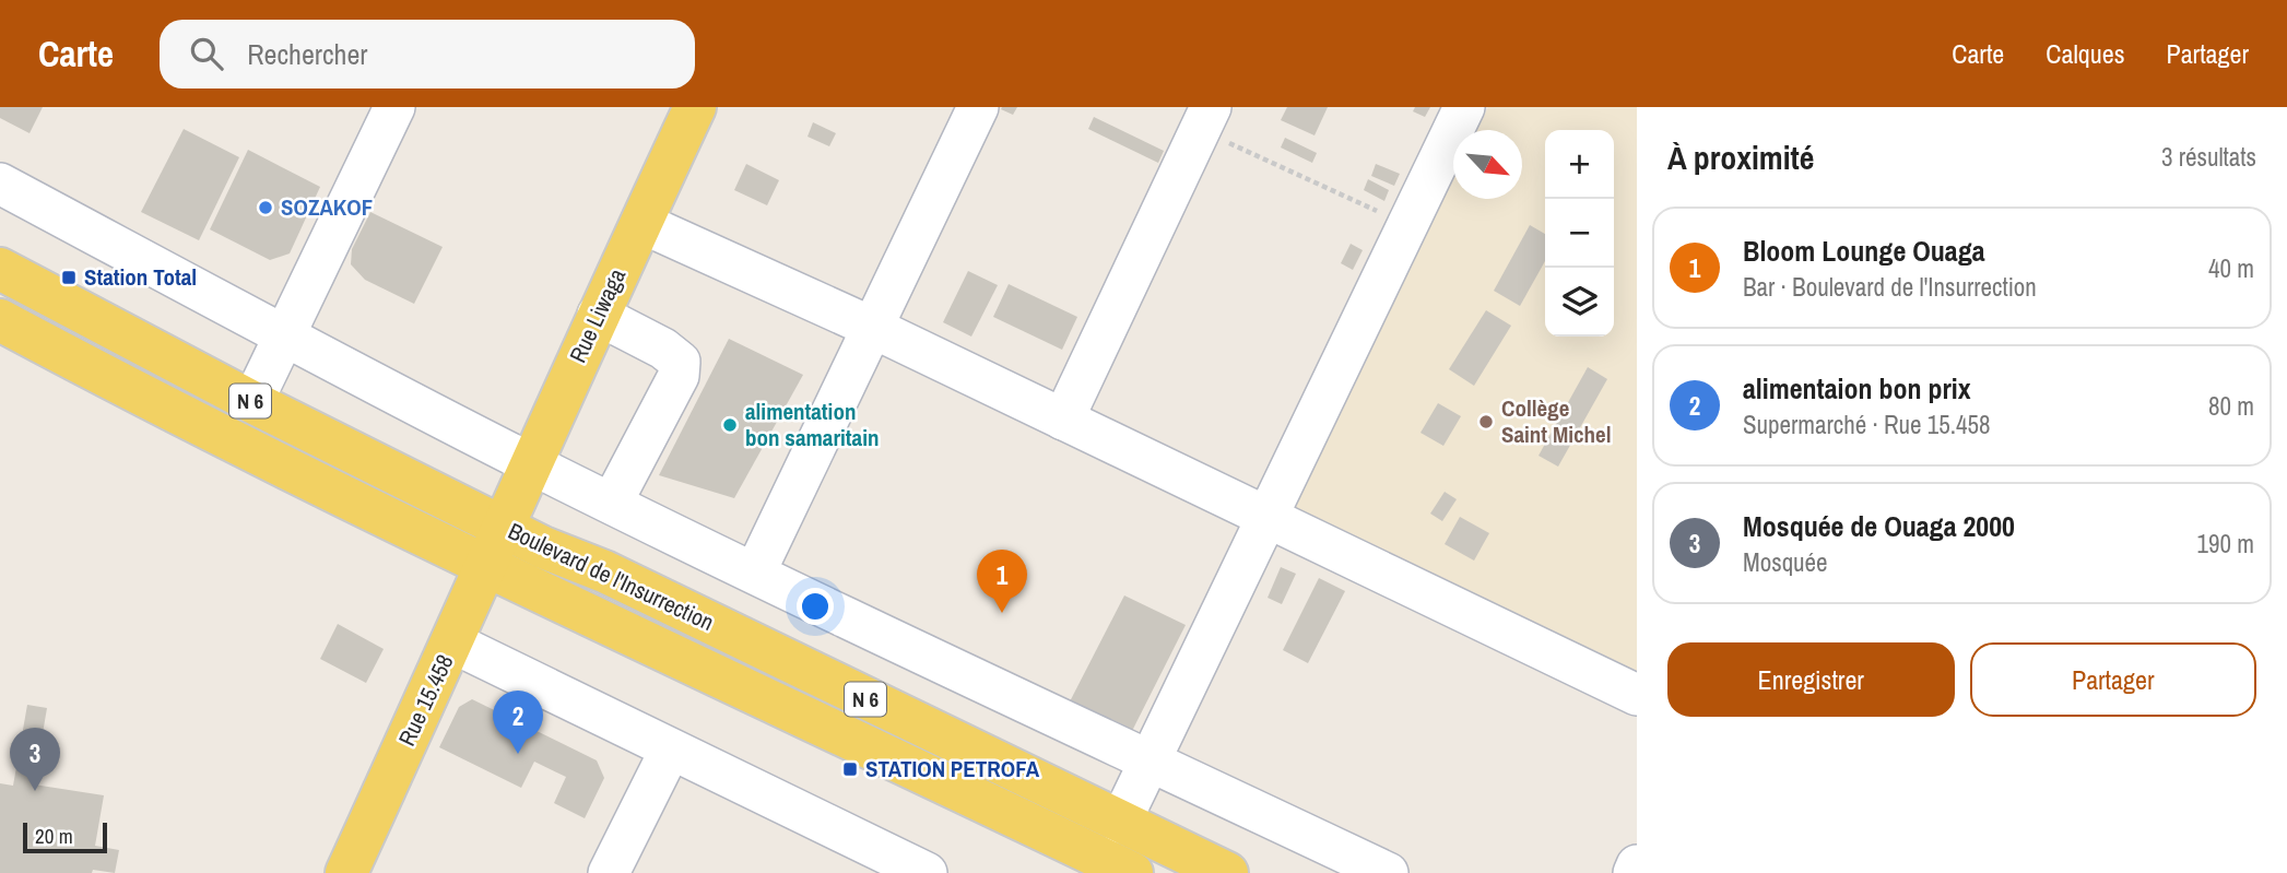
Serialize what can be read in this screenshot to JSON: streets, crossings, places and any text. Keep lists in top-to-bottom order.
{
  "streets": {
    "main road": [
      "Rue Liwaga",
      "N 6",
      "Boulevard de l'Insurrection",
      "Rue 15.458"
    ]
  },
  "crossings": [
    ["Rue Liwaga", "Boulevard de l'Insurrection"],
    ["Rue Liwaga", "Rue 15.458"],
    ["Boulevard de l'Insurrection", "Rue 15.458"]
  ],
  "places": {
    "other": ["SOZAKOF", "Collège Saint Michel", "alimentation bon samaritain"],
    "transit": ["Station Total", "STATION PETROFA"]
  },
  "scale_bar": "20 m",
  "north": "bottom right",
  "page": {
    "header": "Carte",
    "search": "Rechercher",
    "nav": ["Carte", "Calques", "Partager"],
    "heading": ["À proximité", "3 résultats"],
    "map_buttons": ["+", "−"],
    "list": [
      {
        "mark": "1",
        "name": "Bloom Lounge Ouaga",
        "note": "Bar · Boulevard de l'Insurrection",
        "value": "40 m"
      },
      {
        "mark": "2",
        "name": "alimentaion bon prix",
        "note": "Supermarché · Rue 15.458",
        "value": "80 m"
      },
      {
        "mark": "3",
        "name": "Mosquée de Ouaga 2000",
        "note": "Mosquée",
        "value": "190 m"
      }
    ],
    "pins": ["1", "2", "3"],
    "buttons": ["Enregistrer", "Partager"],
    "scale": "20 m"
  }
}
